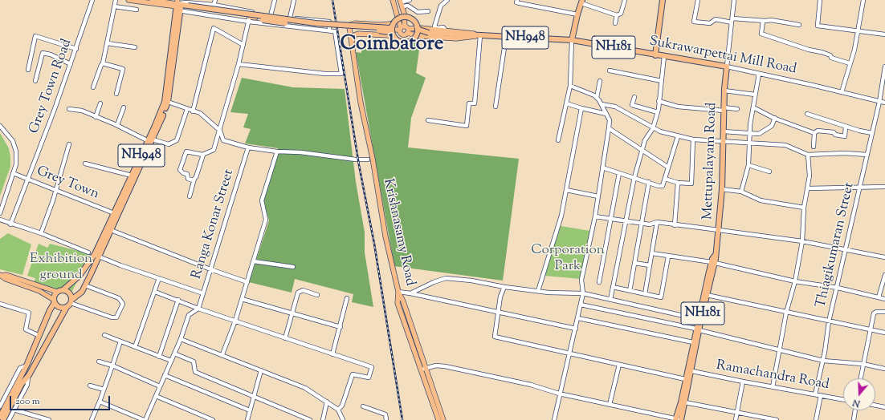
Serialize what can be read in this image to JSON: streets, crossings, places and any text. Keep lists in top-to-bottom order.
{
  "streets": {
    "highway": [
      "NH948",
      "NH181",
      "Sukrawarpettai Mill Road",
      "Mettupalayam Road"
    ],
    "main road": ["Krishnasamy Road"],
    "street": [
      "Grey Town Road",
      "Grey Town",
      "Ranga Konar Street",
      "Thiagikumaran Street",
      "Ramachandra Road"
    ]
  },
  "crossings": [
    ["NH948", "Sukrawarpettai Mill Road"],
    ["NH948", "Grey Town"],
    ["NH181", "Sukrawarpettai Mill Road"],
    ["Sukrawarpettai Mill Road", "Mettupalayam Road"],
    ["Sukrawarpettai Mill Road", "Thiagikumaran Street"],
    ["Grey Town Road", "Grey Town"],
    ["Mettupalayam Road", "Ramachandra Road"],
    ["Thiagikumaran Street", "Ramachandra Road"]
  ],
  "districts": ["Coimbatore"],
  "parks": ["Corporation Park", "Exhibition ground"],
  "scale_bar": "200 m",
  "north": "bottom"
}
